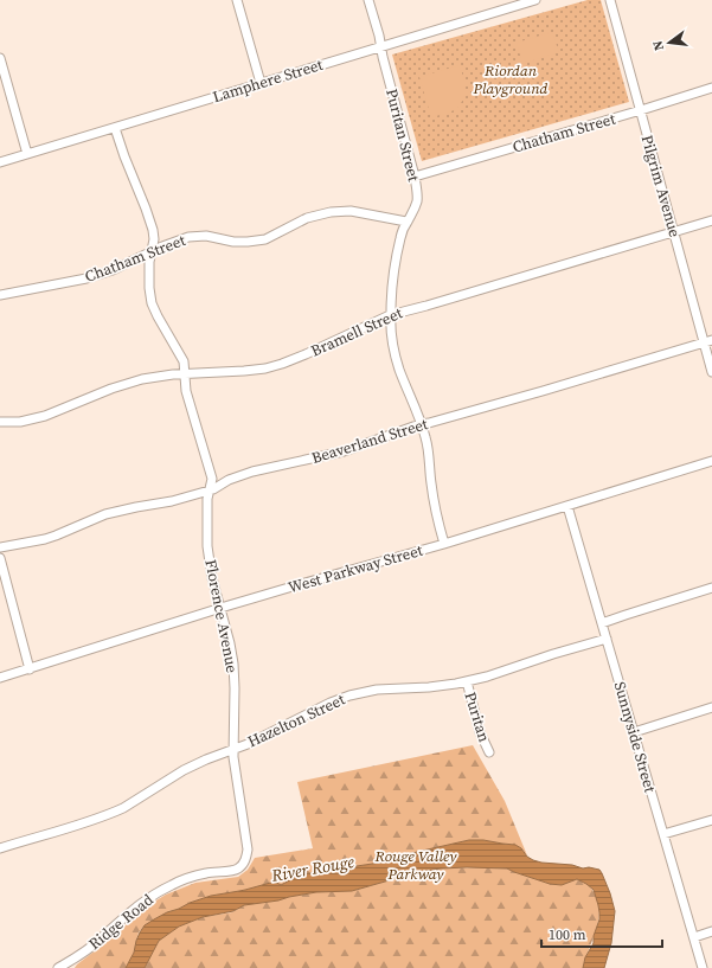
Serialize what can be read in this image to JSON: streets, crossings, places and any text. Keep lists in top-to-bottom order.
{
  "streets": {
    "street": [
      "Lamphere Street",
      "Chatham Street",
      "Puritan Street",
      "Pilgrim Avenue",
      "Bramell Street",
      "Beaverland Street",
      "West Parkway Street",
      "Florence Avenue",
      "Puritan",
      "Hazelton Street",
      "Sunnyside Street",
      "Ridge Road"
    ]
  },
  "crossings": [
    ["Lamphere Street", "Puritan Street"],
    ["Lamphere Street", "Florence Avenue"],
    ["Chatham Street", "Puritan Street"],
    ["Chatham Street", "Pilgrim Avenue"],
    ["Chatham Street", "Florence Avenue"],
    ["Puritan Street", "Bramell Street"],
    ["Puritan Street", "Beaverland Street"],
    ["Puritan Street", "West Parkway Street"],
    ["Pilgrim Avenue", "Bramell Street"],
    ["Pilgrim Avenue", "Beaverland Street"],
    ["Bramell Street", "Florence Avenue"],
    ["Beaverland Street", "Florence Avenue"],
    ["West Parkway Street", "Florence Avenue"],
    ["West Parkway Street", "Sunnyside Street"],
    ["Florence Avenue", "Hazelton Street"],
    ["Florence Avenue", "Ridge Road"],
    ["Puritan", "Hazelton Street"],
    ["Hazelton Street", "Sunnyside Street"]
  ],
  "water": ["River Rouge"],
  "parks": ["Riordan Playground", "Rouge Valley Parkway"],
  "scale_bar": "100 m",
  "north": "left"
}
